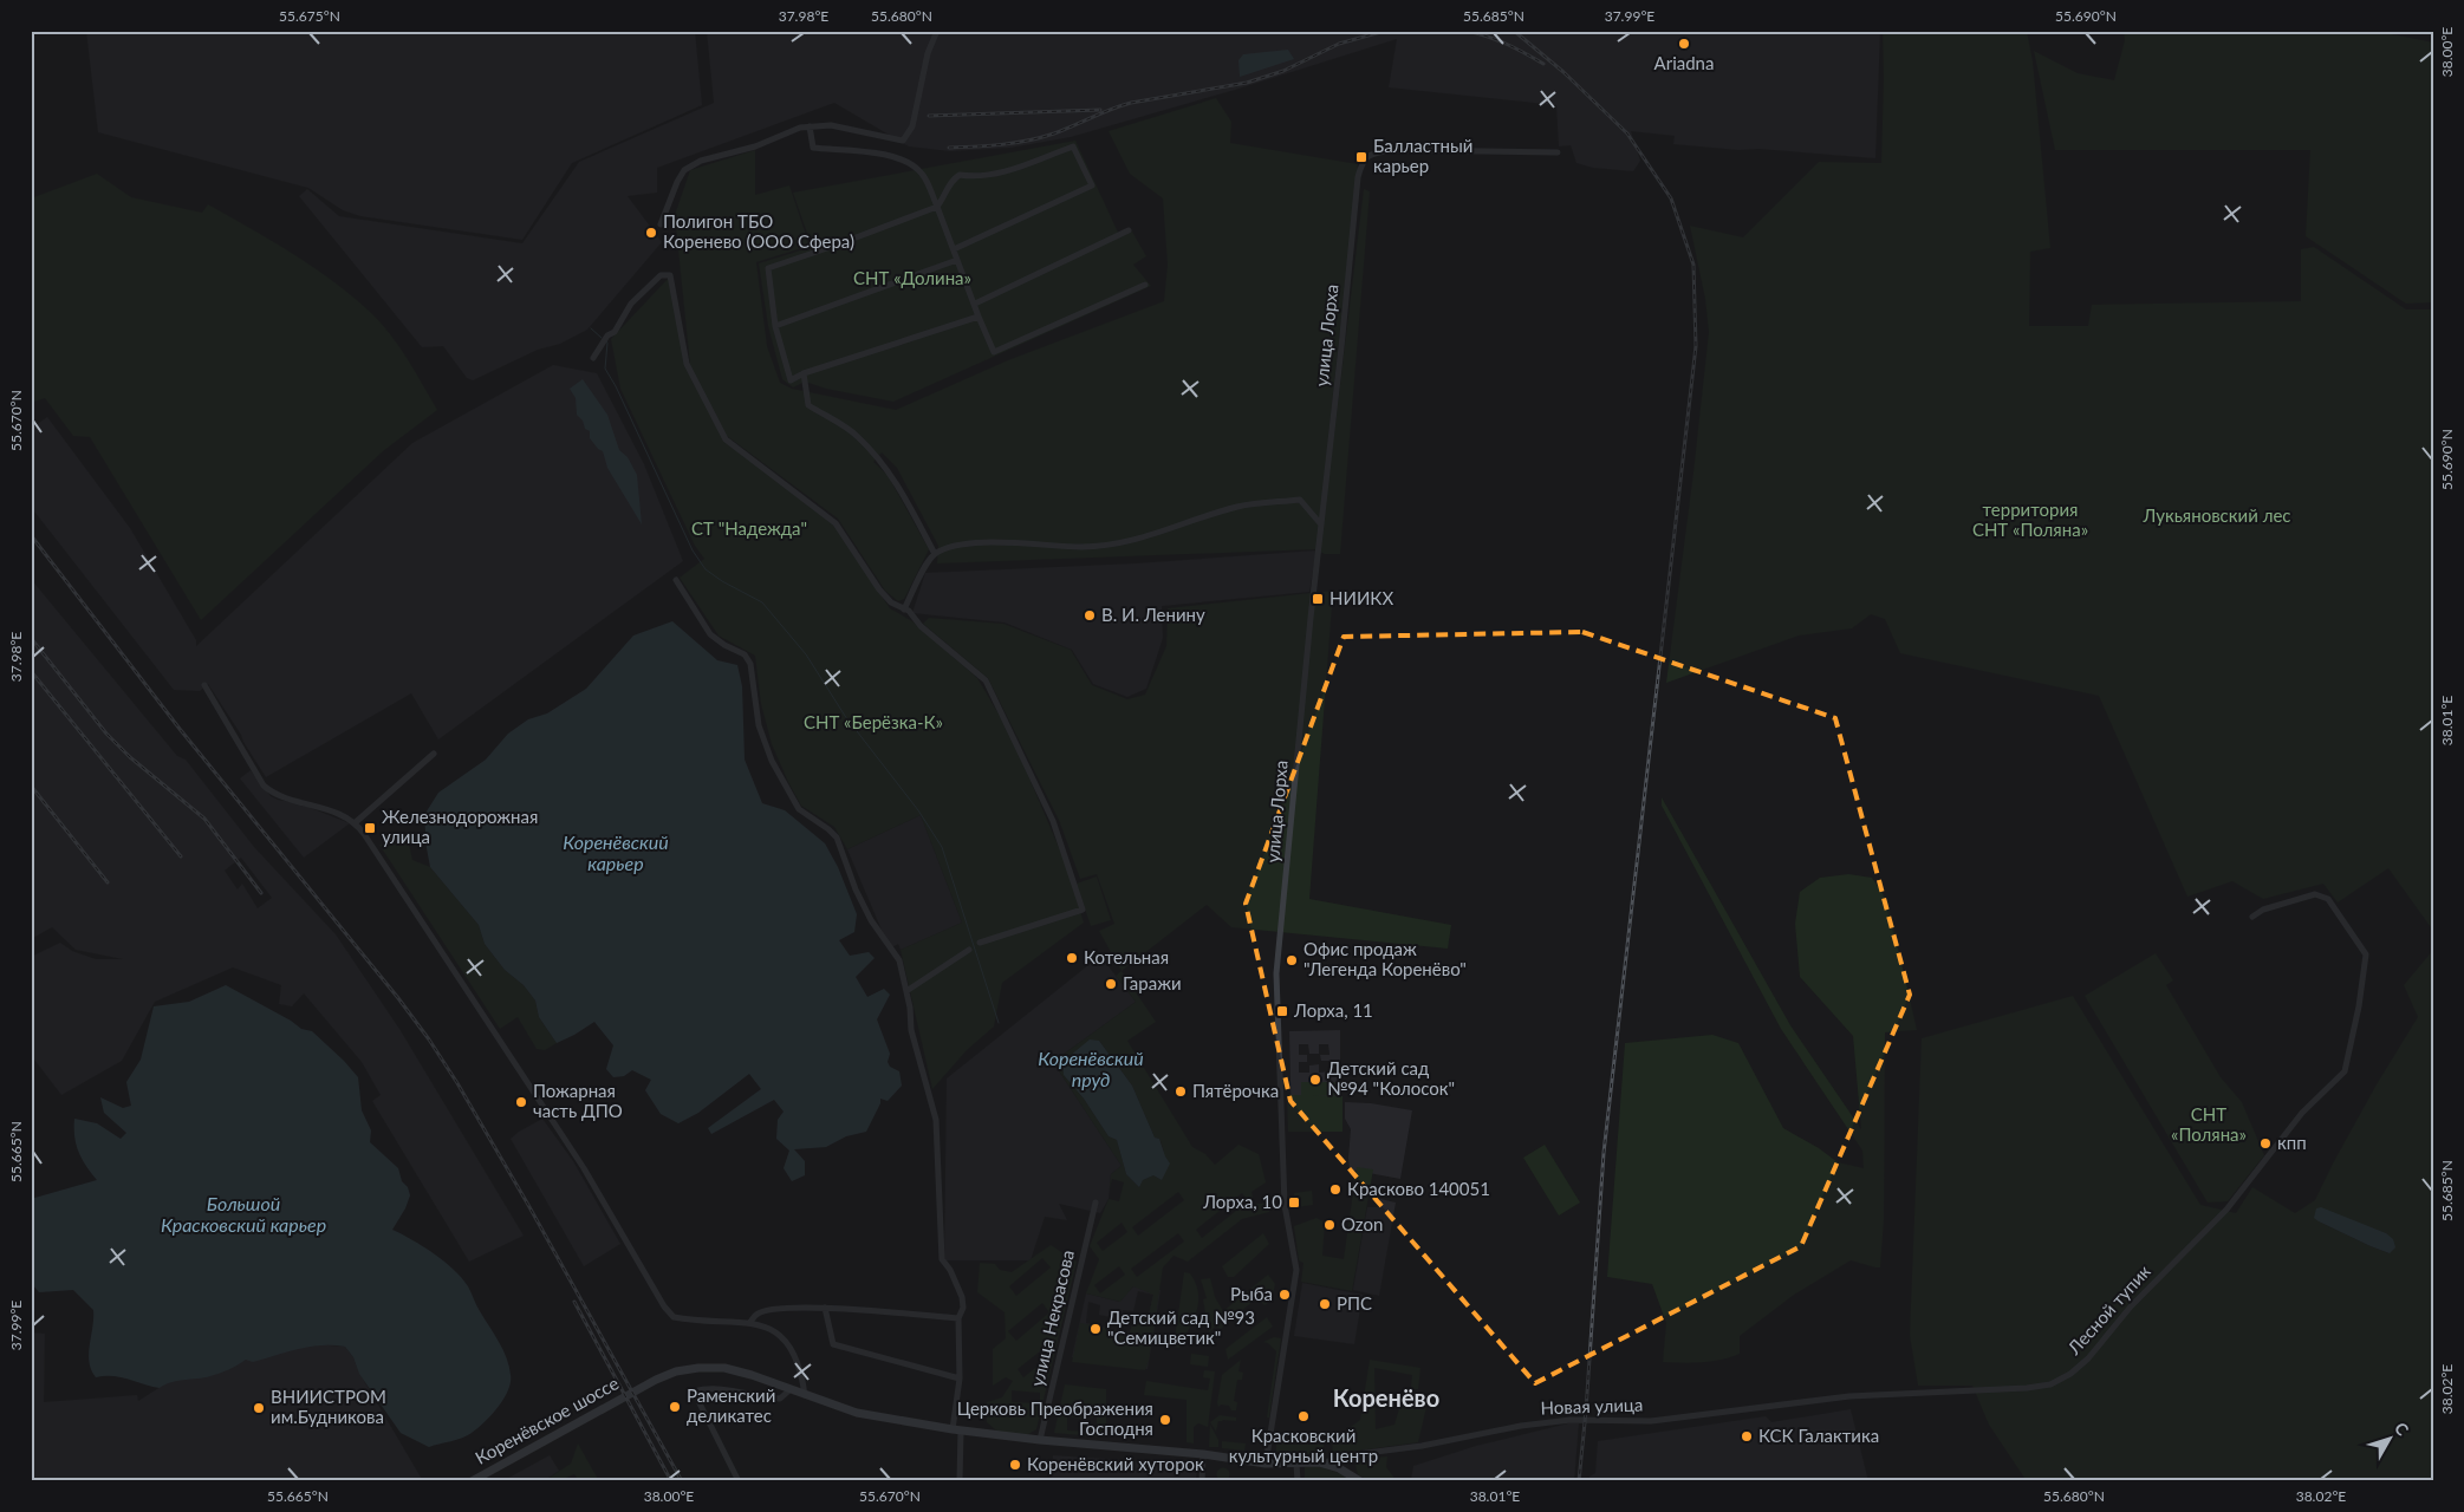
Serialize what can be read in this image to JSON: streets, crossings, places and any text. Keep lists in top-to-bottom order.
{
  "streets": {
    "main road": ["Новая улица", "Коренёвское шоссе"],
    "street": ["улица Лорха", "Лесной тупик", "улица Некрасова"]
  },
  "crossings": [
    ["улица Лорха", "Новая улица"],
    ["Лесной тупик", "Новая улица"],
    ["улица Некрасова", "Новая улица"],
    ["Новая улица", "Коренёвское шоссе"]
  ],
  "districts": ["Коренёво"],
  "water": ["Коренёвский карьер", "Коренёвский пруд", "Большой Красковский карьер"],
  "parks": [
    "СНТ «Долина»",
    "территория СНТ «Поляна»",
    "Лукьяновский лес",
    "СТ \"Надежда\"",
    "СНТ «Берёзка-К»",
    "СНТ «Поляна»"
  ],
  "places": {
    "other": [
      "Ariadna",
      "Полигон ТБО Коренево (ООО Сфера)",
      "В. И. Ленину",
      "Котельная",
      "Офис продаж \"Легенда Коренёво\"",
      "Гаражи",
      "Детский сад №94 \"Колосок\"",
      "Пятёрочка",
      "Пожарная часть ДПО",
      "кпп",
      "Красково 140051",
      "Ozon",
      "Рыба",
      "РПС",
      "Детский сад №93 \"Семицветик\"",
      "Раменский деликатес",
      "ВНИИСТРОМ им.Будникова",
      "Красковский культурный центр",
      "Церковь Преображения Господня",
      "КСК Галактика",
      "Коренёвский хуторок"
    ],
    "transit": [
      "Балластный карьер",
      "НИИКХ",
      "Железнодорожная улица",
      "Лорха, 11",
      "Лорха, 10"
    ]
  },
  "north": "top right",
  "coordinates": [
    "55.675°N",
    "37.98°E",
    "55.680°N",
    "55.685°N",
    "37.99°E",
    "55.690°N",
    "38.00°E",
    "55.670°N",
    "38.01°E",
    "55.665°N",
    "38.02°E"
  ]
}
